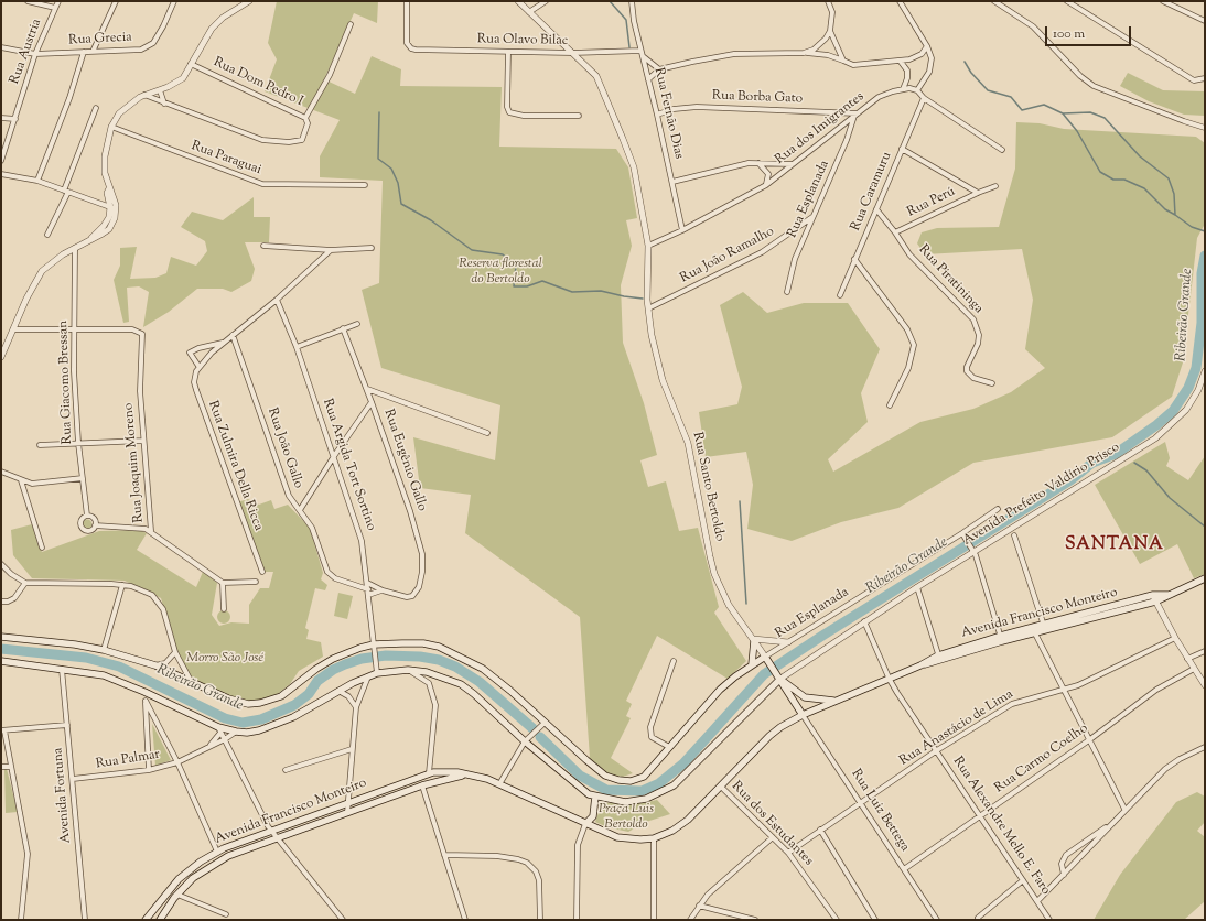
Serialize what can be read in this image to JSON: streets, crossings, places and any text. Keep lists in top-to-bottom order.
{
  "streets": {
    "main road": ["Rua Santo Bertoldo", "Avenida Prefeito Valdírio Prisco", "Avenida Francisco Monteiro"],
    "street": [
      "Rua Grecia",
      "Rua Olavo Bilac",
      "Rua Austria",
      "Rua Dom Pedro I",
      "Rua Borba Gato",
      "Rua Fernão Dias",
      "Rua dos Imigrantes",
      "Rua Paraguai",
      "Rua Caramuru",
      "Rua Esplanada",
      "Rua Perú",
      "Rua João Ramalho",
      "Rua Piratininga",
      "Rua Giacomo Bressan",
      "Rua João Gallo",
      "Rua Eugênio Gallo",
      "Rua Joaquim Moreno",
      "Rua Argida Tort Sortino",
      "Rua Zulmira Della Ricca",
      "Rua Anastácio de Lima",
      "Rua Carmo Coelho",
      "Rua Palmar",
      "Avenida Fortuna",
      "Rua Luiz Bettega",
      "Rua dos Estudantes",
      "Rua Alexandre Mello E. Faro"
    ]
  },
  "crossings": [
    ["Rua Grecia", "Rua Austria"],
    ["Rua Olavo Bilac", "Rua Fernão Dias"],
    ["Rua Olavo Bilac", "Rua Santo Bertoldo"],
    ["Rua Borba Gato", "Rua Fernão Dias"],
    ["Rua Borba Gato", "Rua dos Imigrantes"],
    ["Rua Borba Gato", "Rua Esplanada"],
    ["Rua Fernão Dias", "Rua dos Imigrantes"],
    ["Rua dos Imigrantes", "Rua Esplanada"],
    ["Rua dos Imigrantes", "Rua Santo Bertoldo"],
    ["Rua Caramuru", "Rua Perú"],
    ["Rua Caramuru", "Rua Piratininga"],
    ["Rua Esplanada", "Rua João Ramalho"],
    ["Rua Esplanada", "Rua Santo Bertoldo"],
    ["Rua Esplanada", "Avenida Prefeito Valdírio Prisco"],
    ["Rua Perú", "Rua Piratininga"],
    ["Rua João Ramalho", "Rua Santo Bertoldo"],
    ["Rua Giacomo Bressan", "Rua Joaquim Moreno"],
    ["Rua João Gallo", "Rua Argida Tort Sortino"],
    ["Rua Argida Tort Sortino", "Avenida Prefeito Valdírio Prisco"],
    ["Rua Santo Bertoldo", "Avenida Prefeito Valdírio Prisco"],
    ["Avenida Prefeito Valdírio Prisco", "Rua Palmar"],
    ["Avenida Prefeito Valdírio Prisco", "Avenida Fortuna"],
    ["Avenida Prefeito Valdírio Prisco", "Rua Alexandre Mello E. Faro"],
    ["Avenida Francisco Monteiro", "Rua Luiz Bettega"],
    ["Avenida Francisco Monteiro", "Rua dos Estudantes"],
    ["Avenida Francisco Monteiro", "Rua Alexandre Mello E. Faro"],
    ["Rua Anastácio de Lima", "Rua Luiz Bettega"],
    ["Rua Anastácio de Lima", "Rua dos Estudantes"],
    ["Rua Anastácio de Lima", "Rua Alexandre Mello E. Faro"],
    ["Rua Carmo Coelho", "Rua Luiz Bettega"],
    ["Rua Carmo Coelho", "Rua Alexandre Mello E. Faro"],
    ["Rua Palmar", "Avenida Fortuna"]
  ],
  "districts": ["SANTANA"],
  "water": ["Ribeirão Grande"],
  "parks": ["Reserva florestal do Bertoldo", "Morro São José", "Praça Luis Bertoldo"],
  "scale_bar": "100 m"
}
